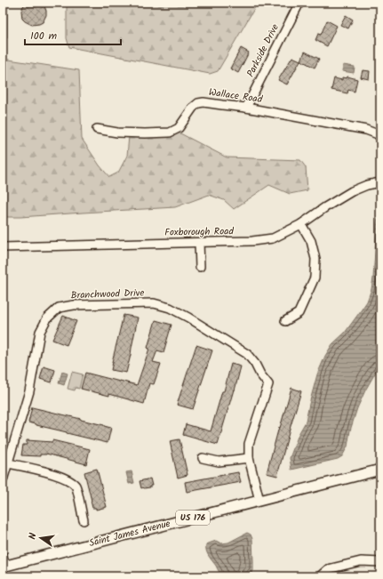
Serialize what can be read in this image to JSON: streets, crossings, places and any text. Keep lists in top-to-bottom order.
{
  "streets": {
    "main road": ["US 176", "Saint James Avenue"],
    "street": [
      "Parkside Drive",
      "Wallace Road",
      "Foxborough Road",
      "Branchwood Drive"
    ]
  },
  "crossings": [
    ["Parkside Drive", "Wallace Road"]
  ],
  "scale_bar": "100 m",
  "north": "left"
}
